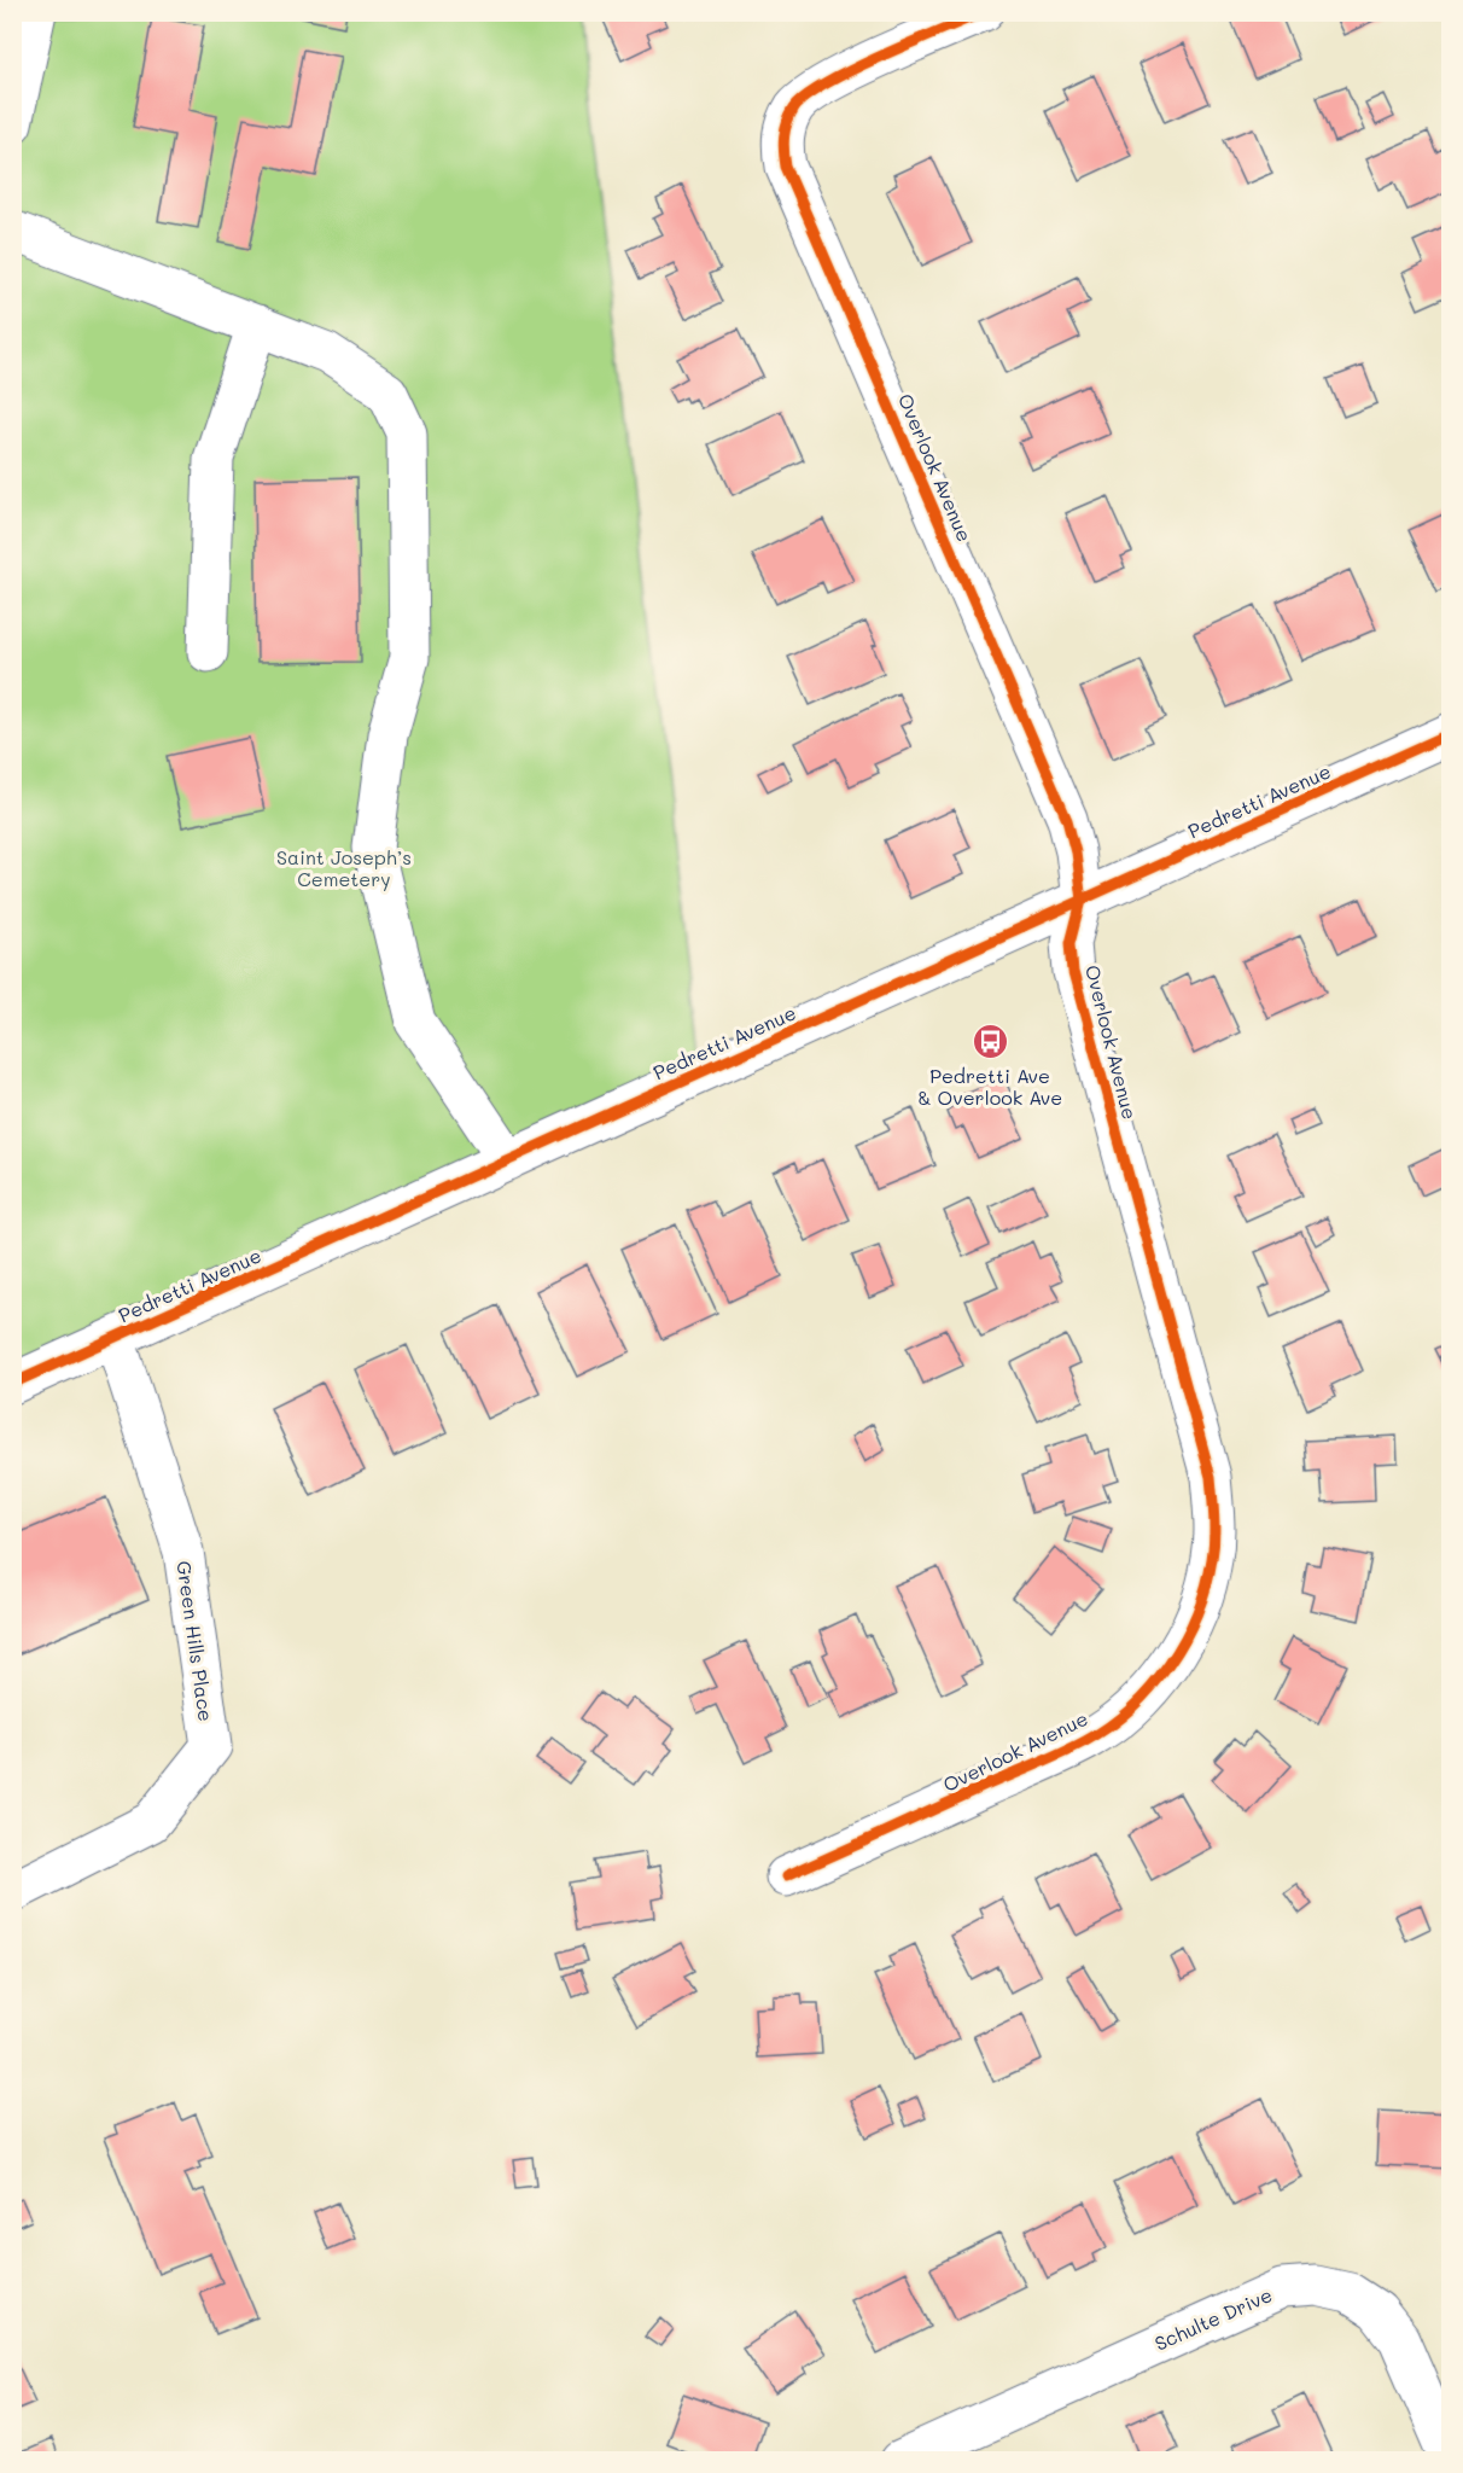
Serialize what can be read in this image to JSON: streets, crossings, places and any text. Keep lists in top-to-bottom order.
{
  "streets": {
    "street": [
      "Overlook Avenue",
      "Pedretti Avenue",
      "Green Hills Place",
      "Schulte Drive"
    ]
  },
  "crossings": [
    ["Overlook Avenue", "Pedretti Avenue"],
    ["Pedretti Avenue", "Green Hills Place"]
  ],
  "parks": ["Saint Joseph’s Cemetery"],
  "places": {
    "bus stop": ["Pedretti Ave & Overlook Ave"]
  }
}
